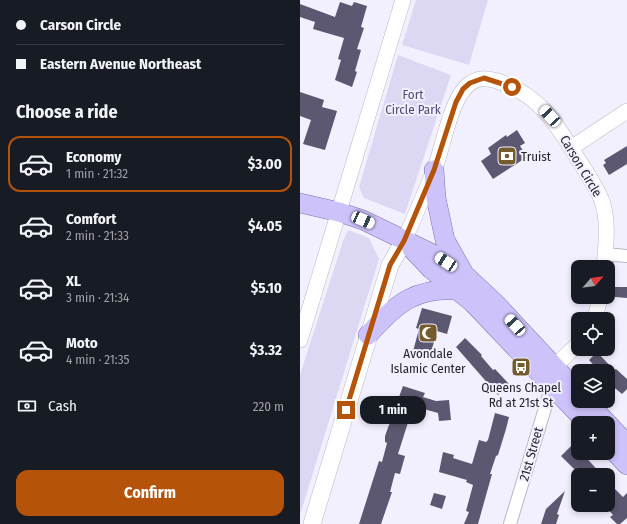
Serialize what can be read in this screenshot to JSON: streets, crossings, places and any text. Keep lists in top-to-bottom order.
{
  "streets": {
    "street": ["Carson Circle", "21st Street"]
  },
  "parks": ["Fort Circle Park"],
  "places": {
    "bank": ["Truist"],
    "mosque": ["Avondale Islamic Center"],
    "bus stop": ["Queens Chapel Rd at 21st St"]
  },
  "north": "top right",
  "page": {
    "banner": ["Carson Circle", "Eastern Avenue Northeast"],
    "heading": "Choose a ride",
    "list": [
      {
        "name": "Economy",
        "note": "1 min · 21:32",
        "value": "$3.00"
      },
      {
        "name": "Comfort",
        "note": "2 min · 21:33",
        "value": "$4.05"
      },
      {
        "name": "XL",
        "note": "3 min · 21:34",
        "value": "$5.10"
      },
      {
        "name": "Moto",
        "note": "4 min · 21:35",
        "value": "$3.32"
      }
    ],
    "map_buttons": ["+", "−"],
    "pay": ["Cash", "220 m"],
    "bubble": "1 min",
    "buttons": "Confirm"
  }
}
